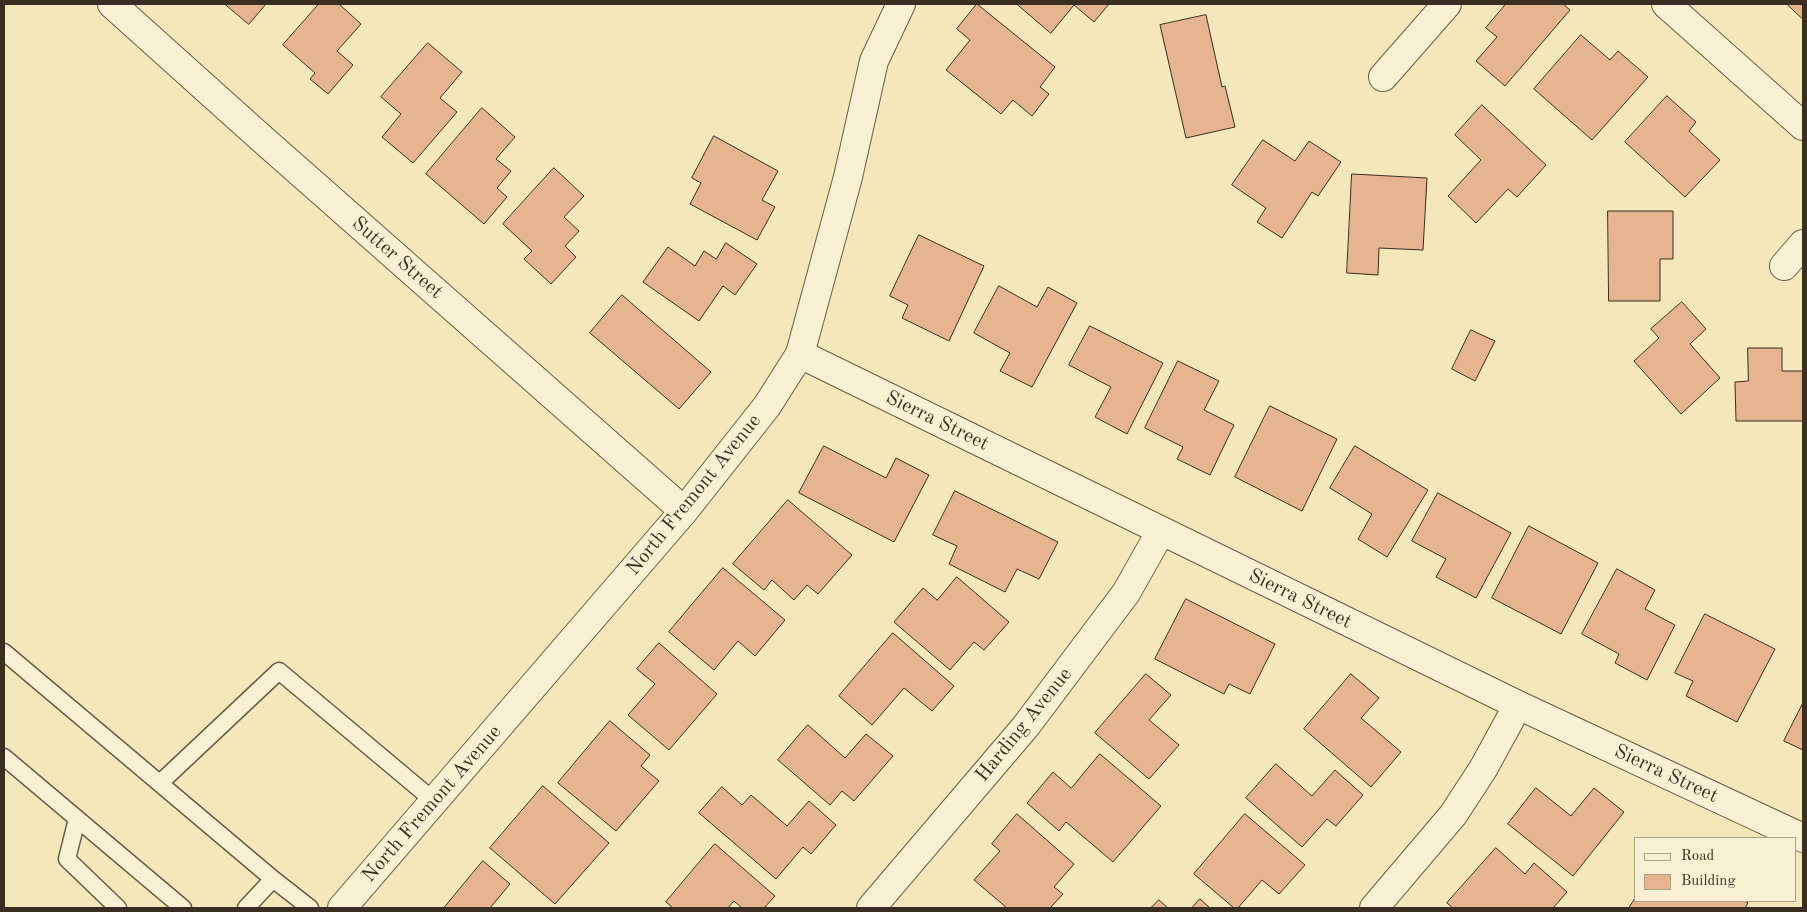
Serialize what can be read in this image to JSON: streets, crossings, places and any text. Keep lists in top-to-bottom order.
{
  "streets": {
    "street": [
      "Sutter Street",
      "Sierra Street",
      "North Fremont Avenue",
      "Harding Avenue"
    ]
  },
  "crossings": [
    ["Sutter Street", "North Fremont Avenue"],
    ["Sierra Street", "North Fremont Avenue"],
    ["Sierra Street", "Harding Avenue"]
  ],
  "legend": ["Road", "Building"]
}
